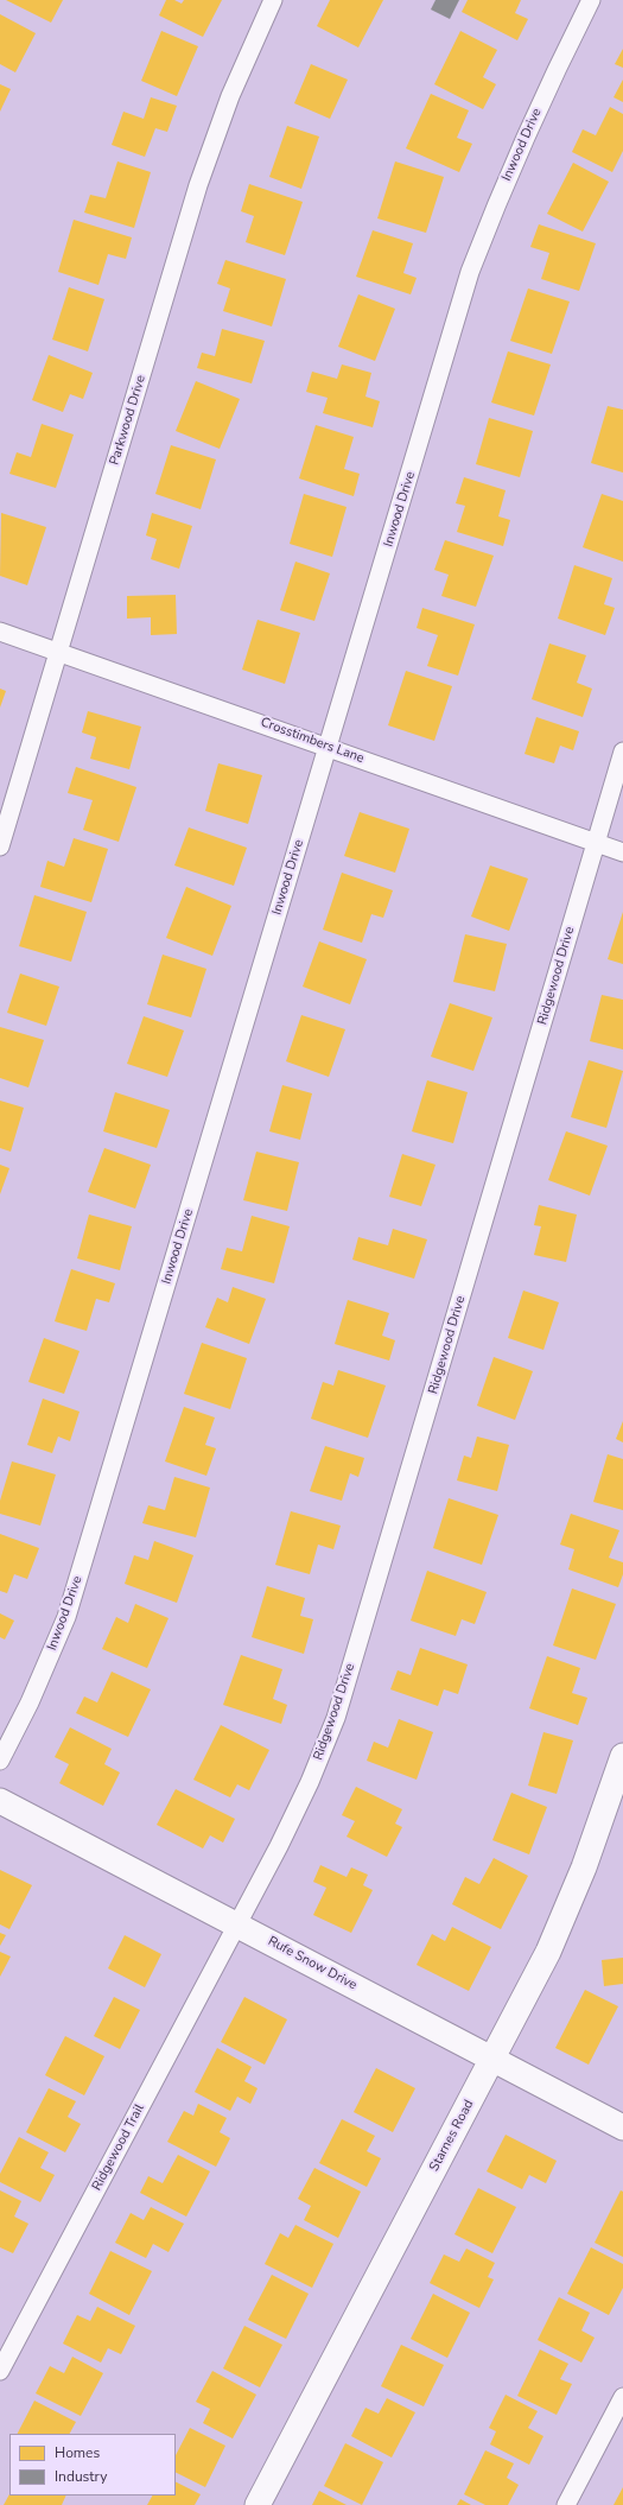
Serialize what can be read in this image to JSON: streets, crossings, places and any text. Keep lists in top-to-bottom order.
{
  "streets": {
    "main road": ["Rufe Snow Drive", "Starnes Road"],
    "street": [
      "Inwood Drive",
      "Parkwood Drive",
      "Crosstimbers Lane",
      "Ridgewood Drive",
      "Ridgewood Trail"
    ]
  },
  "crossings": [
    ["Inwood Drive", "Crosstimbers Lane"],
    ["Parkwood Drive", "Crosstimbers Lane"],
    ["Crosstimbers Lane", "Ridgewood Drive"],
    ["Ridgewood Drive", "Rufe Snow Drive"],
    ["Ridgewood Drive", "Ridgewood Trail"],
    ["Rufe Snow Drive", "Starnes Road"],
    ["Rufe Snow Drive", "Ridgewood Trail"]
  ],
  "legend": ["Homes", "Industry"]
}
